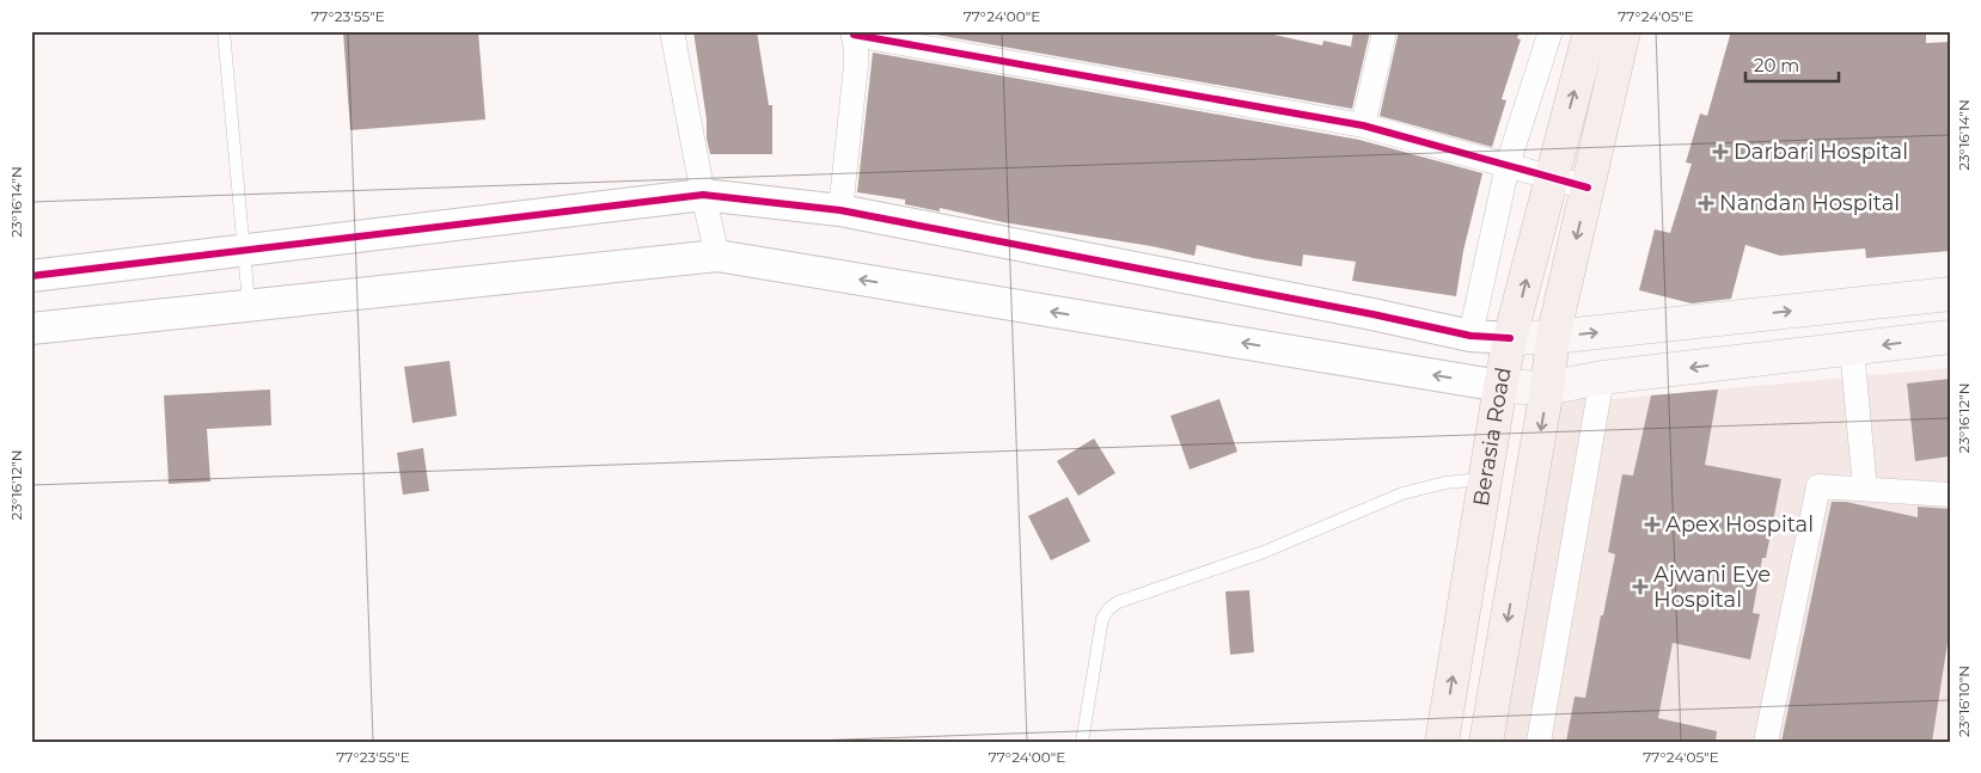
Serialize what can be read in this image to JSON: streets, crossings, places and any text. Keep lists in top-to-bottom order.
{
  "streets": {
    "main road": ["Berasia Road"]
  },
  "places": {
    "health": [
      "Darbari Hospital",
      "Nandan Hospital",
      "Apex Hospital",
      "Ajwani Eye Hospital"
    ]
  },
  "scale_bar": "20 m",
  "coordinates": [
    "77°23'55\"E",
    "77°24'00\"E",
    "77°24'05\"E",
    "23°16'14\"N",
    "23°16'12\"N",
    "23°16'10\"N"
  ]
}
